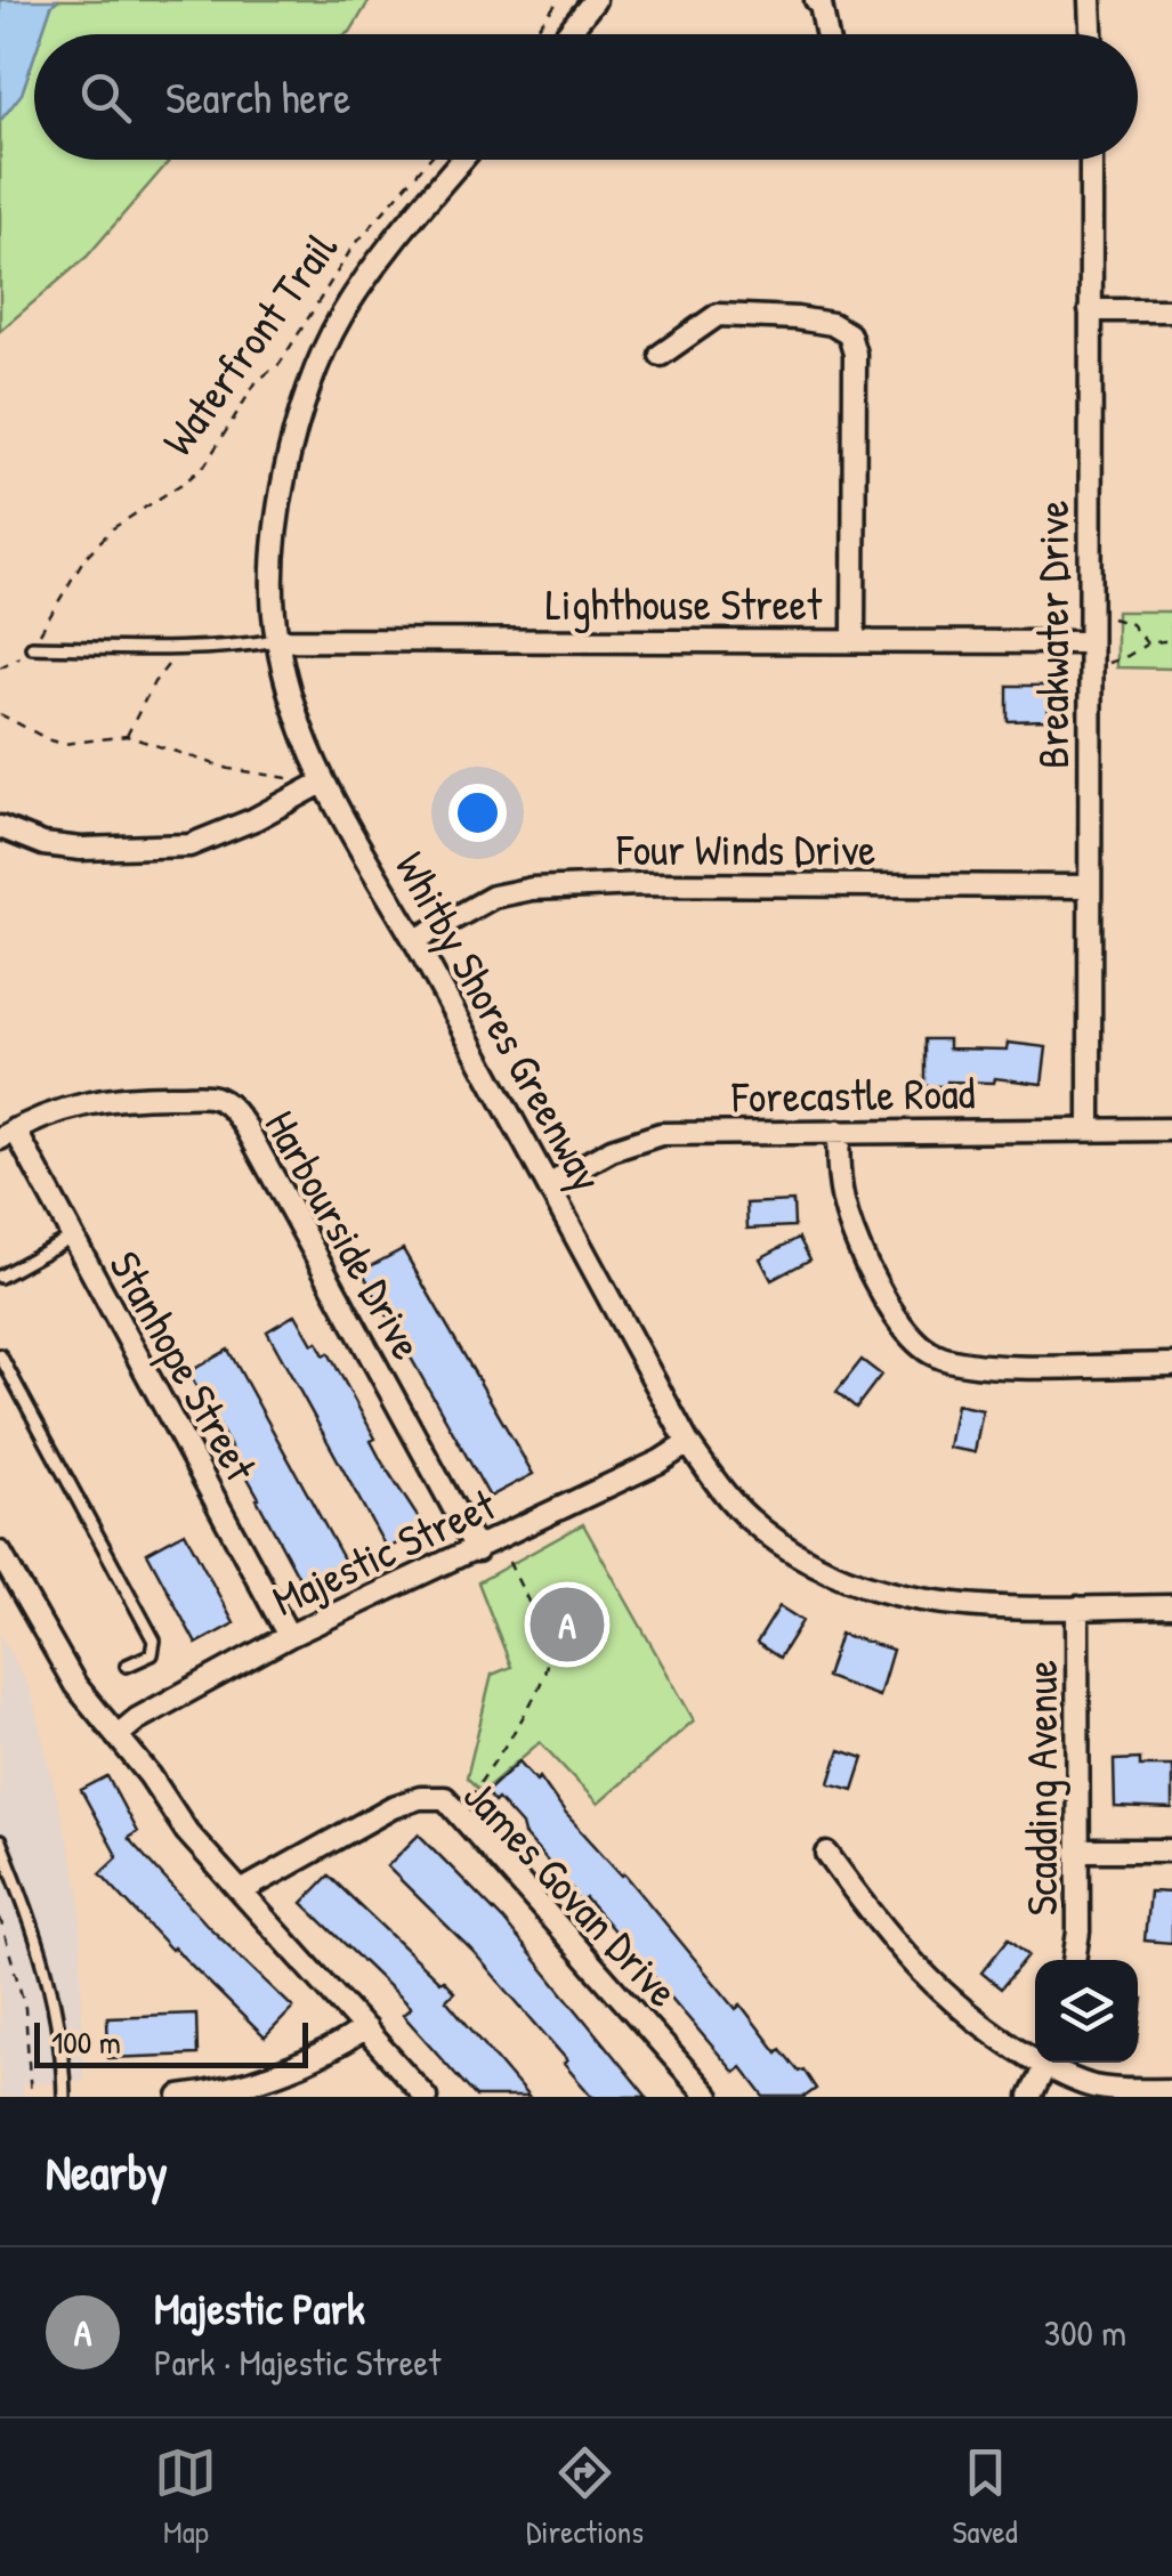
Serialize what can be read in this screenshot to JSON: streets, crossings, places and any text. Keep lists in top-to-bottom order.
{
  "streets": {
    "street": [
      "Lighthouse Street",
      "Breakwater Drive",
      "Four Winds Drive",
      "Whitby Shores Greenway",
      "Forecastle Road",
      "Harbourside Drive",
      "Stanhope Street",
      "Majestic Street",
      "Scadding Avenue",
      "James Govan Drive"
    ],
    "path": ["Waterfront Trail"]
  },
  "crossings": [
    ["Lighthouse Street", "Breakwater Drive"],
    ["Lighthouse Street", "Whitby Shores Greenway"],
    ["Breakwater Drive", "Four Winds Drive"],
    ["Breakwater Drive", "Forecastle Road"],
    ["Four Winds Drive", "Whitby Shores Greenway"],
    ["Whitby Shores Greenway", "Forecastle Road"],
    ["Whitby Shores Greenway", "Majestic Street"],
    ["Whitby Shores Greenway", "Scadding Avenue"],
    ["Harbourside Drive", "Stanhope Street"],
    ["Harbourside Drive", "Majestic Street"],
    ["Stanhope Street", "Majestic Street"]
  ],
  "scale_bar": "100 m",
  "page": {
    "search": "Search here",
    "pins": "A",
    "scale": "100 m",
    "heading": "Nearby",
    "list": [
      {
        "mark": "A",
        "name": "Majestic Park",
        "note": "Park · Majestic Street",
        "value": "300 m"
      }
    ],
    "nav": ["Map", "Directions", "Saved"]
  }
}
